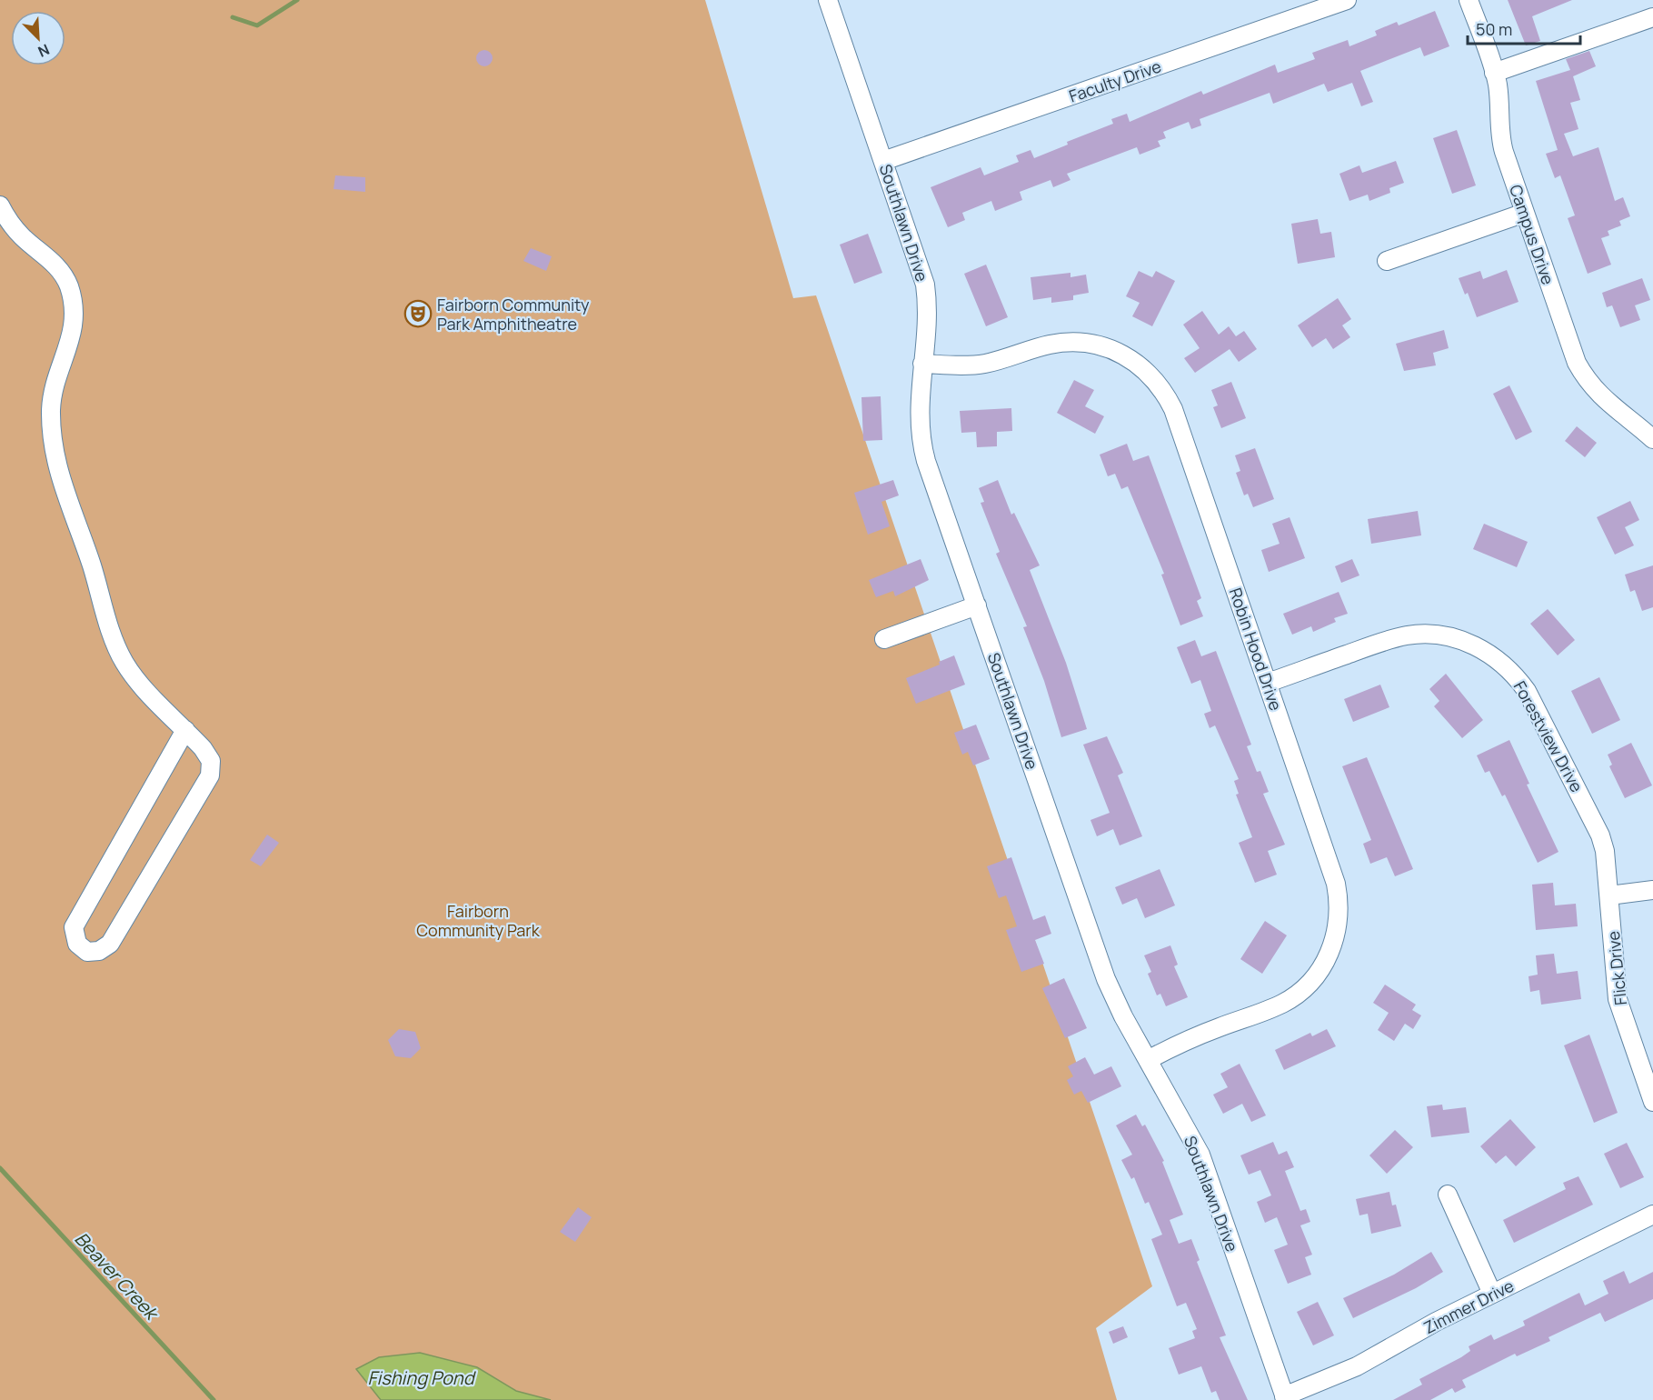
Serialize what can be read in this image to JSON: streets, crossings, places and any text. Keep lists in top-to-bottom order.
{
  "streets": {
    "street": [
      "Faculty Drive",
      "Southlawn Drive",
      "Campus Drive",
      "Robin Hood Drive",
      "Forestview Drive",
      "Flick Drive",
      "Zimmer Drive"
    ]
  },
  "crossings": [
    ["Faculty Drive", "Southlawn Drive"],
    ["Southlawn Drive", "Robin Hood Drive"],
    ["Southlawn Drive", "Zimmer Drive"],
    ["Robin Hood Drive", "Forestview Drive"],
    ["Forestview Drive", "Flick Drive"]
  ],
  "water": ["Beaver Creek", "Fishing Pond"],
  "parks": ["Fairborn Community Park"],
  "places": {
    "theatre": ["Fairborn Community Park Amphitheatre"]
  },
  "scale_bar": "50 m",
  "north": "bottom right"
}
